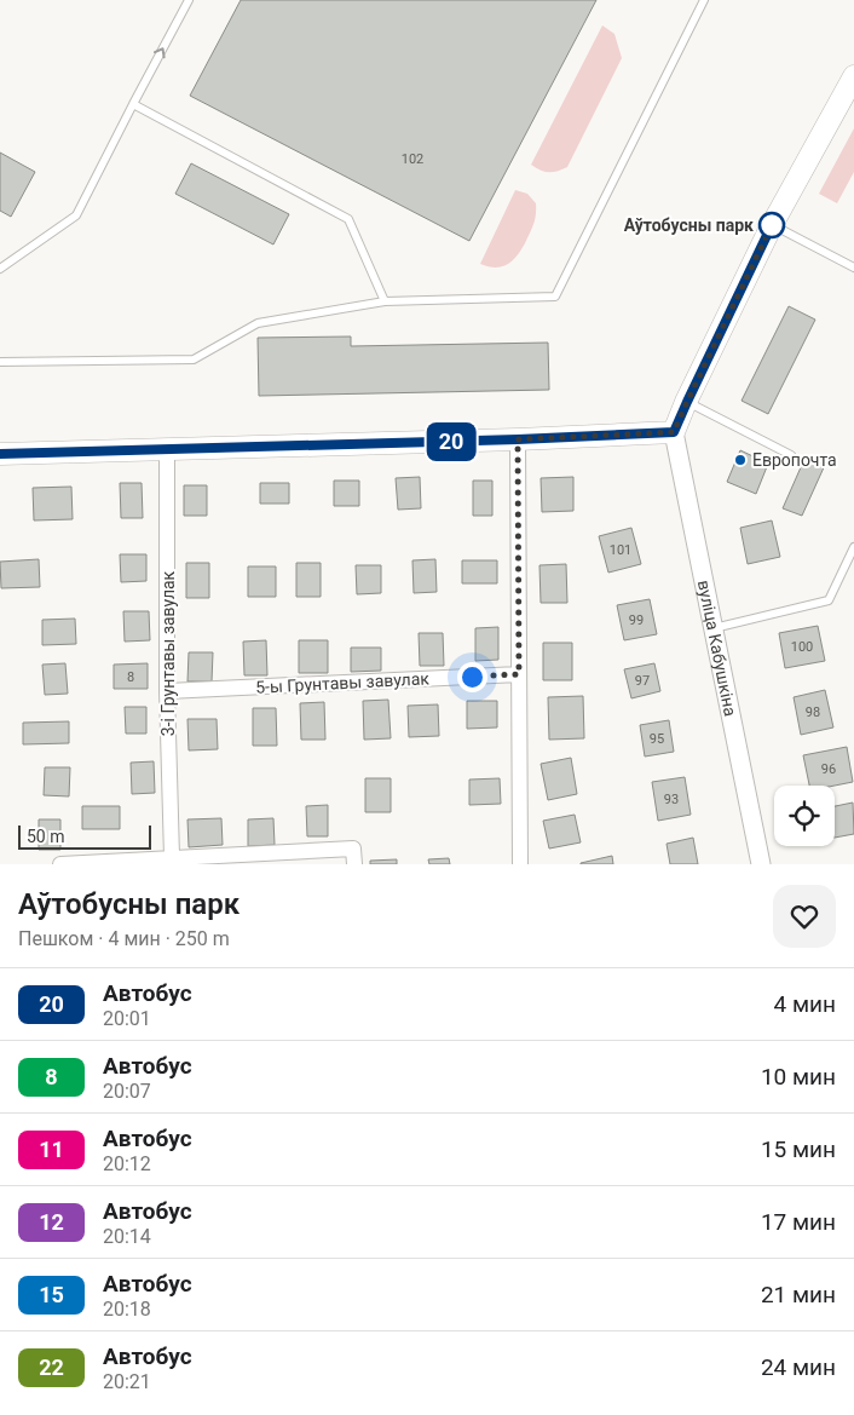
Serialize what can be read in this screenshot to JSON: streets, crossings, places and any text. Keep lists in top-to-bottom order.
{
  "streets": {
    "street": ["вуліца Кабушкіна", "3-і Грунтавы завулак", "5-ы Грунтавы завулак"]
  },
  "crossings": [
    ["3-і Грунтавы завулак", "5-ы Грунтавы завулак"]
  ],
  "places": ["Аўтобусны парк", "Европочта"],
  "lines": ["bus line 20"],
  "house_numbers": [
    "102",
    "101",
    "99",
    "100",
    "8",
    "97",
    "98",
    "95",
    "96",
    "93"
  ],
  "scale_bar": "50 m",
  "page": {
    "on_map": "20",
    "scale": "50 m",
    "heading": ["Аўтобусны парк", "Пешком · 4 мин · 250 m"],
    "list": [
      {
        "mark": "20",
        "name": "Автобус",
        "note": "20:01",
        "value": "4 мин"
      },
      {
        "mark": "8",
        "name": "Автобус",
        "note": "20:07",
        "value": "10 мин"
      },
      {
        "mark": "11",
        "name": "Автобус",
        "note": "20:12",
        "value": "15 мин"
      },
      {
        "mark": "12",
        "name": "Автобус",
        "note": "20:14",
        "value": "17 мин"
      },
      {
        "mark": "15",
        "name": "Автобус",
        "note": "20:18",
        "value": "21 мин"
      },
      {
        "mark": "22",
        "name": "Автобус",
        "note": "20:21",
        "value": "24 мин"
      }
    ]
  }
}
